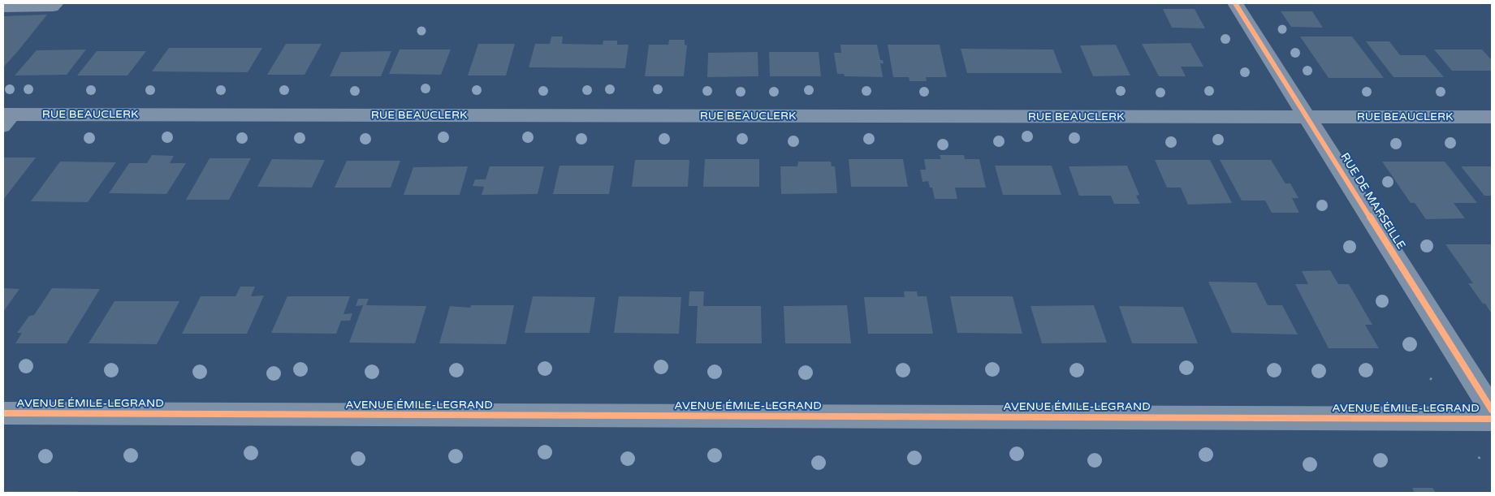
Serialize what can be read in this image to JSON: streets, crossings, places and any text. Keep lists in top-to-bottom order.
{
  "streets": {
    "street": ["RUE BEAUCLERK", "RUE DE MARSEILLE", "AVENUE ÉMILE-LEGRAND"]
  },
  "crossings": [
    ["RUE BEAUCLERK", "RUE DE MARSEILLE"]
  ]
}
